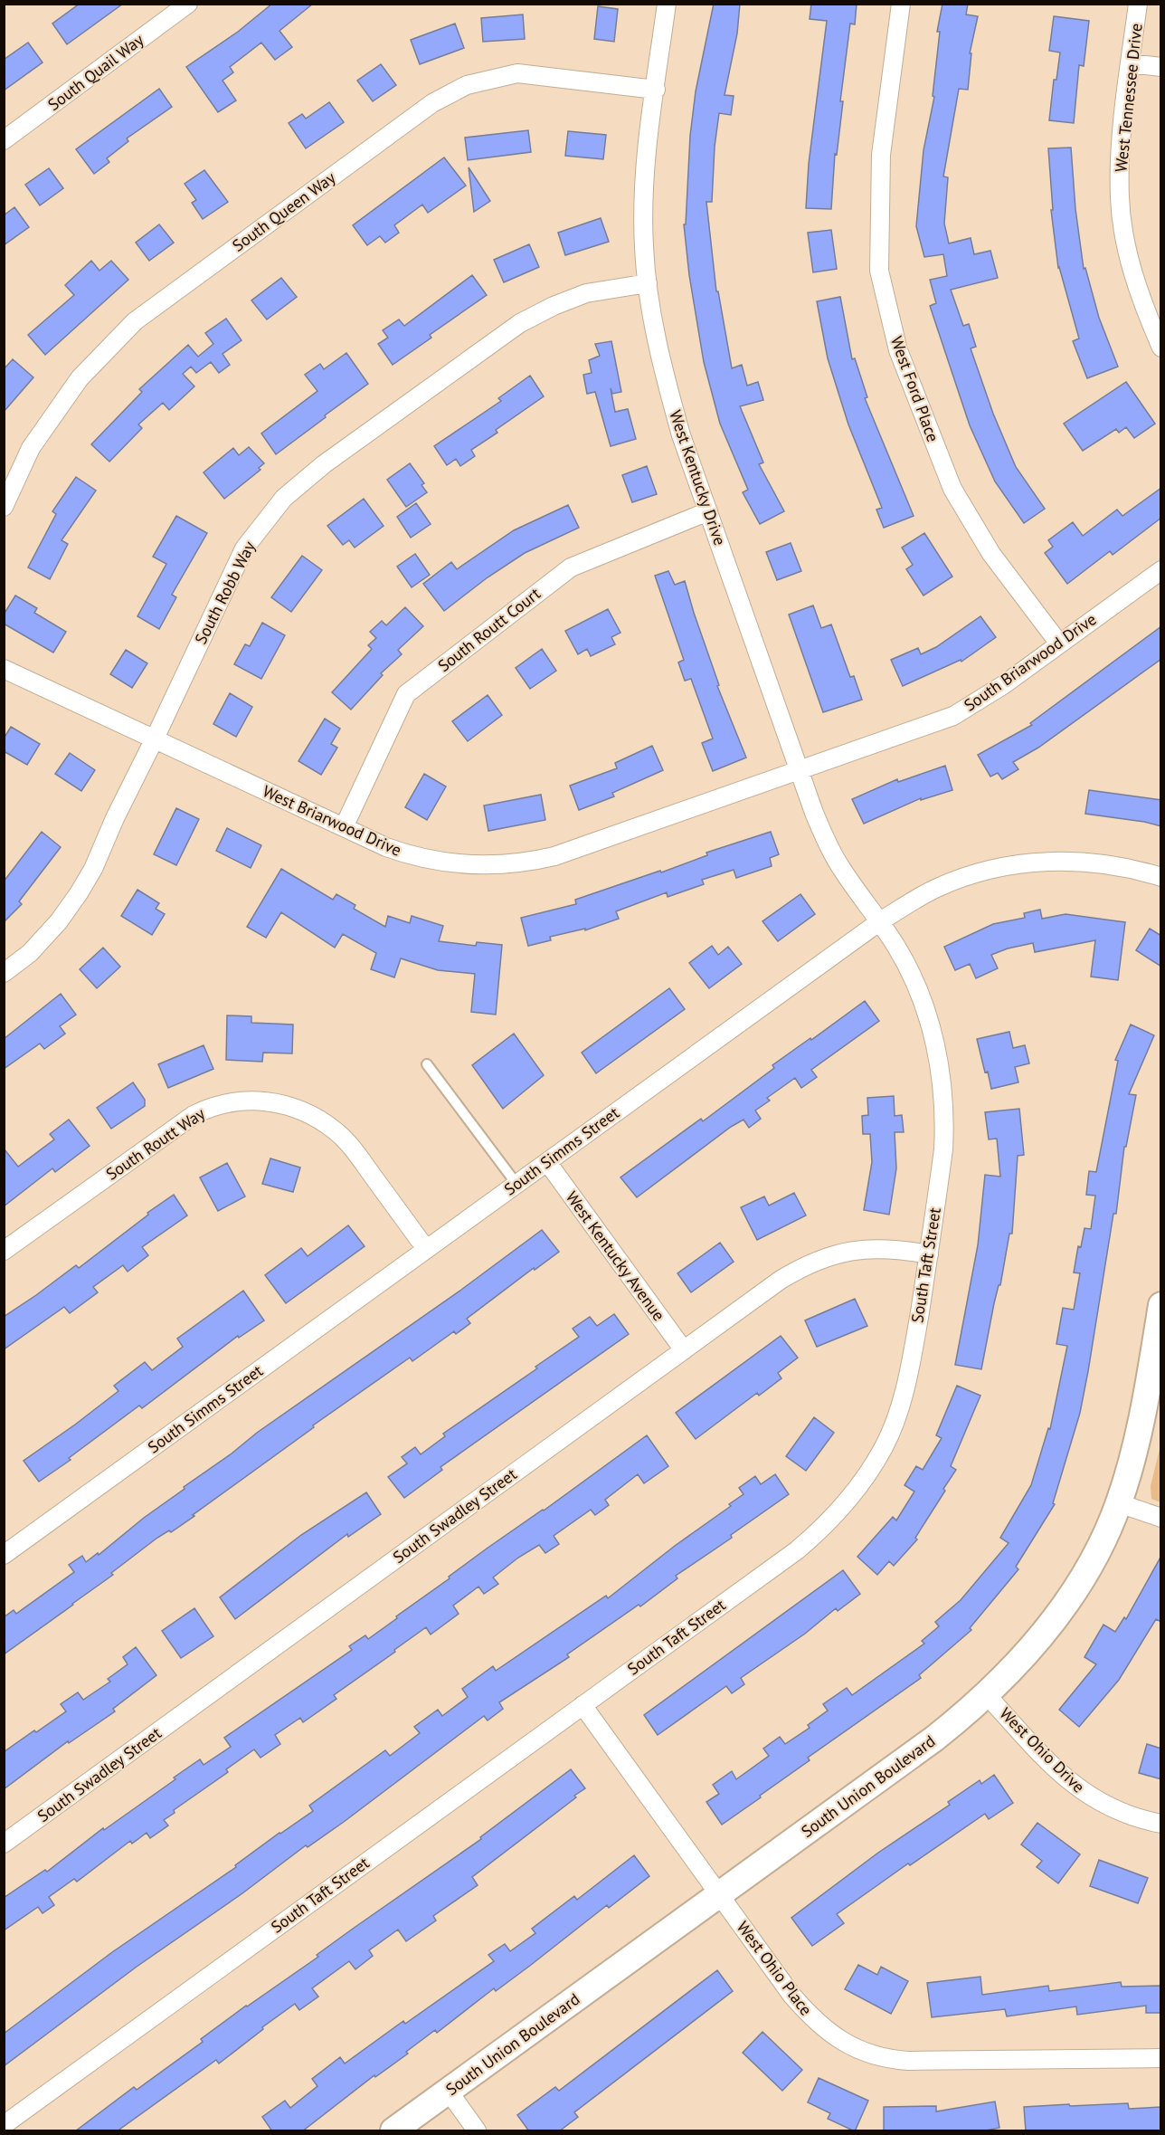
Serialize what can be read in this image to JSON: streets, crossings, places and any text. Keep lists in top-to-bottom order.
{
  "streets": {
    "main road": ["South Union Boulevard"],
    "street": [
      "South Quail Way",
      "West Tennessee Drive",
      "South Queen Way",
      "West Ford Place",
      "West Kentucky Drive",
      "South Robb Way",
      "South Routt Court",
      "South Briarwood Drive",
      "West Briarwood Drive",
      "South Routt Way",
      "South Simms Street",
      "West Kentucky Avenue",
      "South Taft Street",
      "South Swadley Street",
      "West Ohio Drive",
      "West Ohio Place"
    ]
  },
  "crossings": [
    ["South Queen Way", "West Kentucky Drive"],
    ["West Ford Place", "South Briarwood Drive"],
    ["West Kentucky Drive", "South Robb Way"],
    ["West Kentucky Drive", "South Routt Court"],
    ["West Kentucky Drive", "South Briarwood Drive"],
    ["West Kentucky Drive", "West Briarwood Drive"],
    ["West Kentucky Drive", "South Simms Street"],
    ["West Kentucky Drive", "South Taft Street"],
    ["South Robb Way", "West Briarwood Drive"],
    ["South Routt Court", "West Briarwood Drive"],
    ["South Briarwood Drive", "West Briarwood Drive"],
    ["South Routt Way", "South Simms Street"],
    ["South Simms Street", "West Kentucky Avenue"],
    ["South Simms Street", "South Taft Street"],
    ["West Kentucky Avenue", "South Swadley Street"],
    ["South Taft Street", "South Swadley Street"],
    ["South Taft Street", "West Ohio Place"],
    ["West Ohio Drive", "South Union Boulevard"],
    ["South Union Boulevard", "West Ohio Place"]
  ]
}
